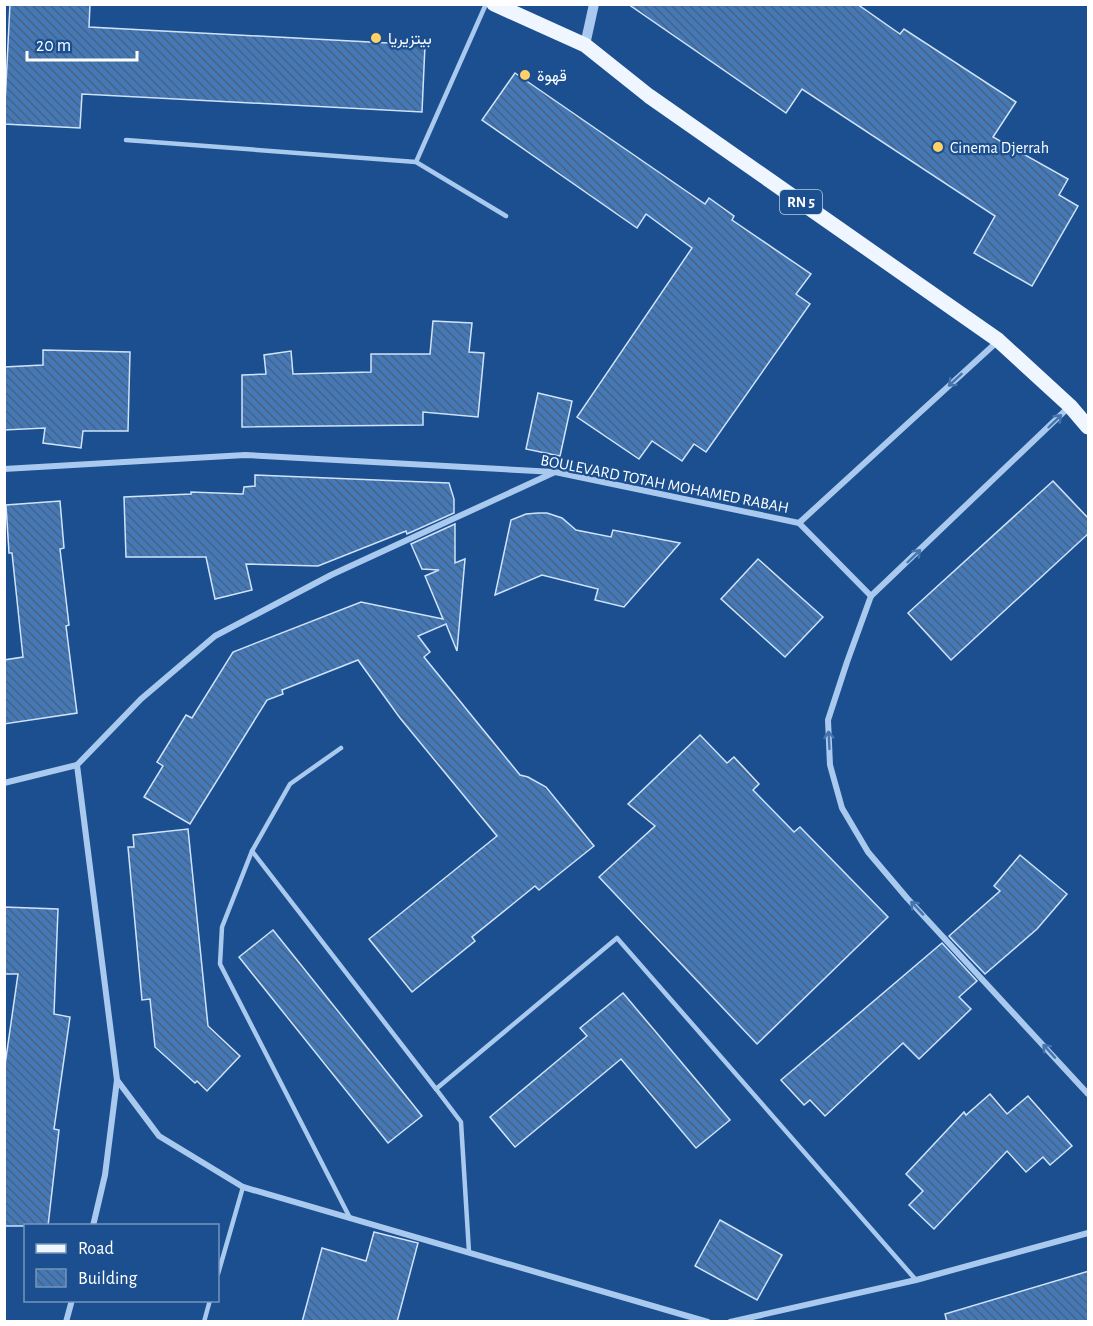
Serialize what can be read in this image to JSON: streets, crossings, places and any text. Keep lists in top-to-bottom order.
{
  "streets": {
    "main road": ["RN 5"],
    "street": ["BOULEVARD TOTAH MOHAMED RABAH"]
  },
  "places": ["بيتزيريا", "قهوة", "Cinema Djerrah"],
  "legend": ["Road", "Building"],
  "scale_bar": "20 m"
}
